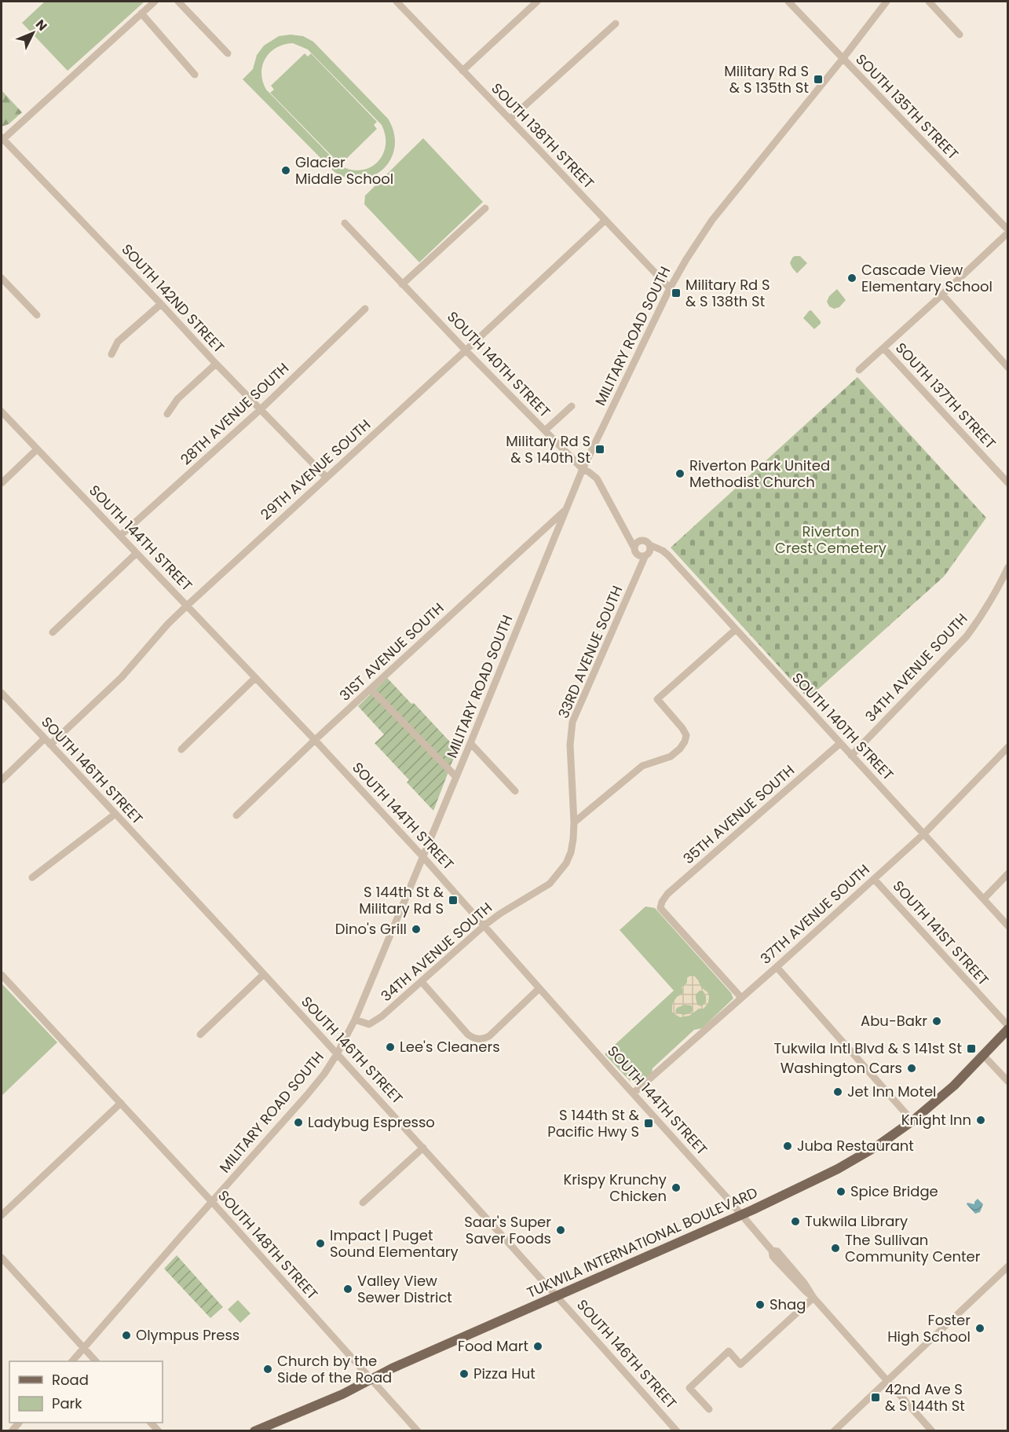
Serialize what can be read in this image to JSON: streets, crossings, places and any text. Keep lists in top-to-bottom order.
{
  "streets": {
    "main road": ["TUKWILA INTERNATIONAL BOULEVARD"],
    "street": [
      "SOUTH 135TH STREET",
      "SOUTH 138TH STREET",
      "SOUTH 142ND STREET",
      "MILITARY ROAD SOUTH",
      "SOUTH 140TH STREET",
      "SOUTH 137TH STREET",
      "28TH AVENUE SOUTH",
      "29TH AVENUE SOUTH",
      "SOUTH 144TH STREET",
      "31ST AVENUE SOUTH",
      "33RD AVENUE SOUTH",
      "34TH AVENUE SOUTH",
      "SOUTH 146TH STREET",
      "35TH AVENUE SOUTH",
      "37TH AVENUE SOUTH",
      "SOUTH 141ST STREET",
      "SOUTH 148TH STREET"
    ]
  },
  "crossings": [
    ["SOUTH 135TH STREET", "MILITARY ROAD SOUTH"],
    ["SOUTH 138TH STREET", "MILITARY ROAD SOUTH"],
    ["SOUTH 138TH STREET", "29TH AVENUE SOUTH"],
    ["SOUTH 142ND STREET", "28TH AVENUE SOUTH"],
    ["SOUTH 142ND STREET", "29TH AVENUE SOUTH"],
    ["MILITARY ROAD SOUTH", "SOUTH 140TH STREET"],
    ["MILITARY ROAD SOUTH", "SOUTH 144TH STREET"],
    ["MILITARY ROAD SOUTH", "31ST AVENUE SOUTH"],
    ["MILITARY ROAD SOUTH", "34TH AVENUE SOUTH"],
    ["MILITARY ROAD SOUTH", "SOUTH 146TH STREET"],
    ["MILITARY ROAD SOUTH", "SOUTH 148TH STREET"],
    ["SOUTH 140TH STREET", "29TH AVENUE SOUTH"],
    ["SOUTH 140TH STREET", "33RD AVENUE SOUTH"],
    ["SOUTH 140TH STREET", "34TH AVENUE SOUTH"],
    ["SOUTH 140TH STREET", "35TH AVENUE SOUTH"],
    ["SOUTH 140TH STREET", "37TH AVENUE SOUTH"],
    ["28TH AVENUE SOUTH", "SOUTH 144TH STREET"],
    ["29TH AVENUE SOUTH", "SOUTH 144TH STREET"],
    ["29TH AVENUE SOUTH", "SOUTH 146TH STREET"],
    ["SOUTH 144TH STREET", "31ST AVENUE SOUTH"],
    ["SOUTH 144TH STREET", "34TH AVENUE SOUTH"],
    ["SOUTH 144TH STREET", "37TH AVENUE SOUTH"],
    ["SOUTH 144TH STREET", "TUKWILA INTERNATIONAL BOULEVARD"],
    ["33RD AVENUE SOUTH", "34TH AVENUE SOUTH"],
    ["SOUTH 146TH STREET", "TUKWILA INTERNATIONAL BOULEVARD"],
    ["35TH AVENUE SOUTH", "37TH AVENUE SOUTH"],
    ["37TH AVENUE SOUTH", "SOUTH 141ST STREET"],
    ["SOUTH 141ST STREET", "TUKWILA INTERNATIONAL BOULEVARD"],
    ["TUKWILA INTERNATIONAL BOULEVARD", "SOUTH 148TH STREET"]
  ],
  "parks": ["Riverton Crest Cemetery"],
  "places": {
    "transit": [
      "Military Rd S & S 135th St",
      "Military Rd S & S 138th St",
      "Military Rd S & S 140th St",
      "S 144th St & Military Rd S",
      "Tukwila Intl Blvd & S 141st St",
      "S 144th St & Pacific Hwy S",
      "42nd Ave S & S 144th St"
    ],
    "other": [
      "Glacier Middle School",
      "Cascade View Elementary School",
      "Riverton Park United Methodist Church",
      "Dino's Grill",
      "Abu-Bakr",
      "Lee's Cleaners",
      "Washington Cars",
      "Jet Inn Motel",
      "Knight Inn",
      "Ladybug Espresso",
      "Juba Restaurant",
      "Krispy Krunchy Chicken",
      "Spice Bridge",
      "Tukwila Library",
      "Saar's Super Saver Foods",
      "Impact | Puget Sound Elementary",
      "The Sullivan Community Center",
      "Valley View Sewer District",
      "Shag",
      "Foster High School",
      "Olympus Press",
      "Food Mart",
      "Church by the Side of the Road",
      "Pizza Hut"
    ]
  },
  "legend": ["Road", "Park"],
  "north": "top right"
}
